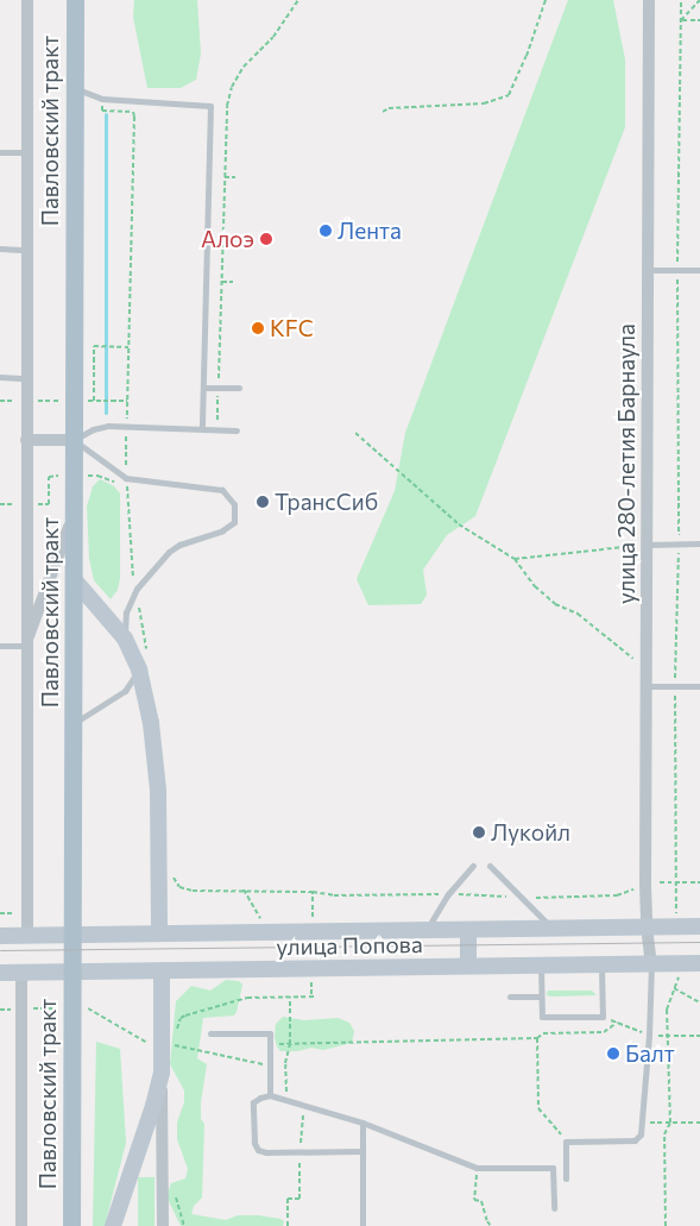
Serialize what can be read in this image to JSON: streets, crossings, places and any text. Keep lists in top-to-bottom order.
{
  "streets": {
    "main road": ["Павловский тракт", "улица Попова"],
    "street": ["улица 280-летия Барнаула"]
  },
  "crossings": [
    ["Павловский тракт", "улица Попова"],
    ["улица 280-летия Барнаула", "улица Попова"]
  ],
  "places": [
    "Лента",
    "Алоэ",
    "KFC",
    "ТрансСиб",
    "Лукойл",
    "Балт"
  ]
}
